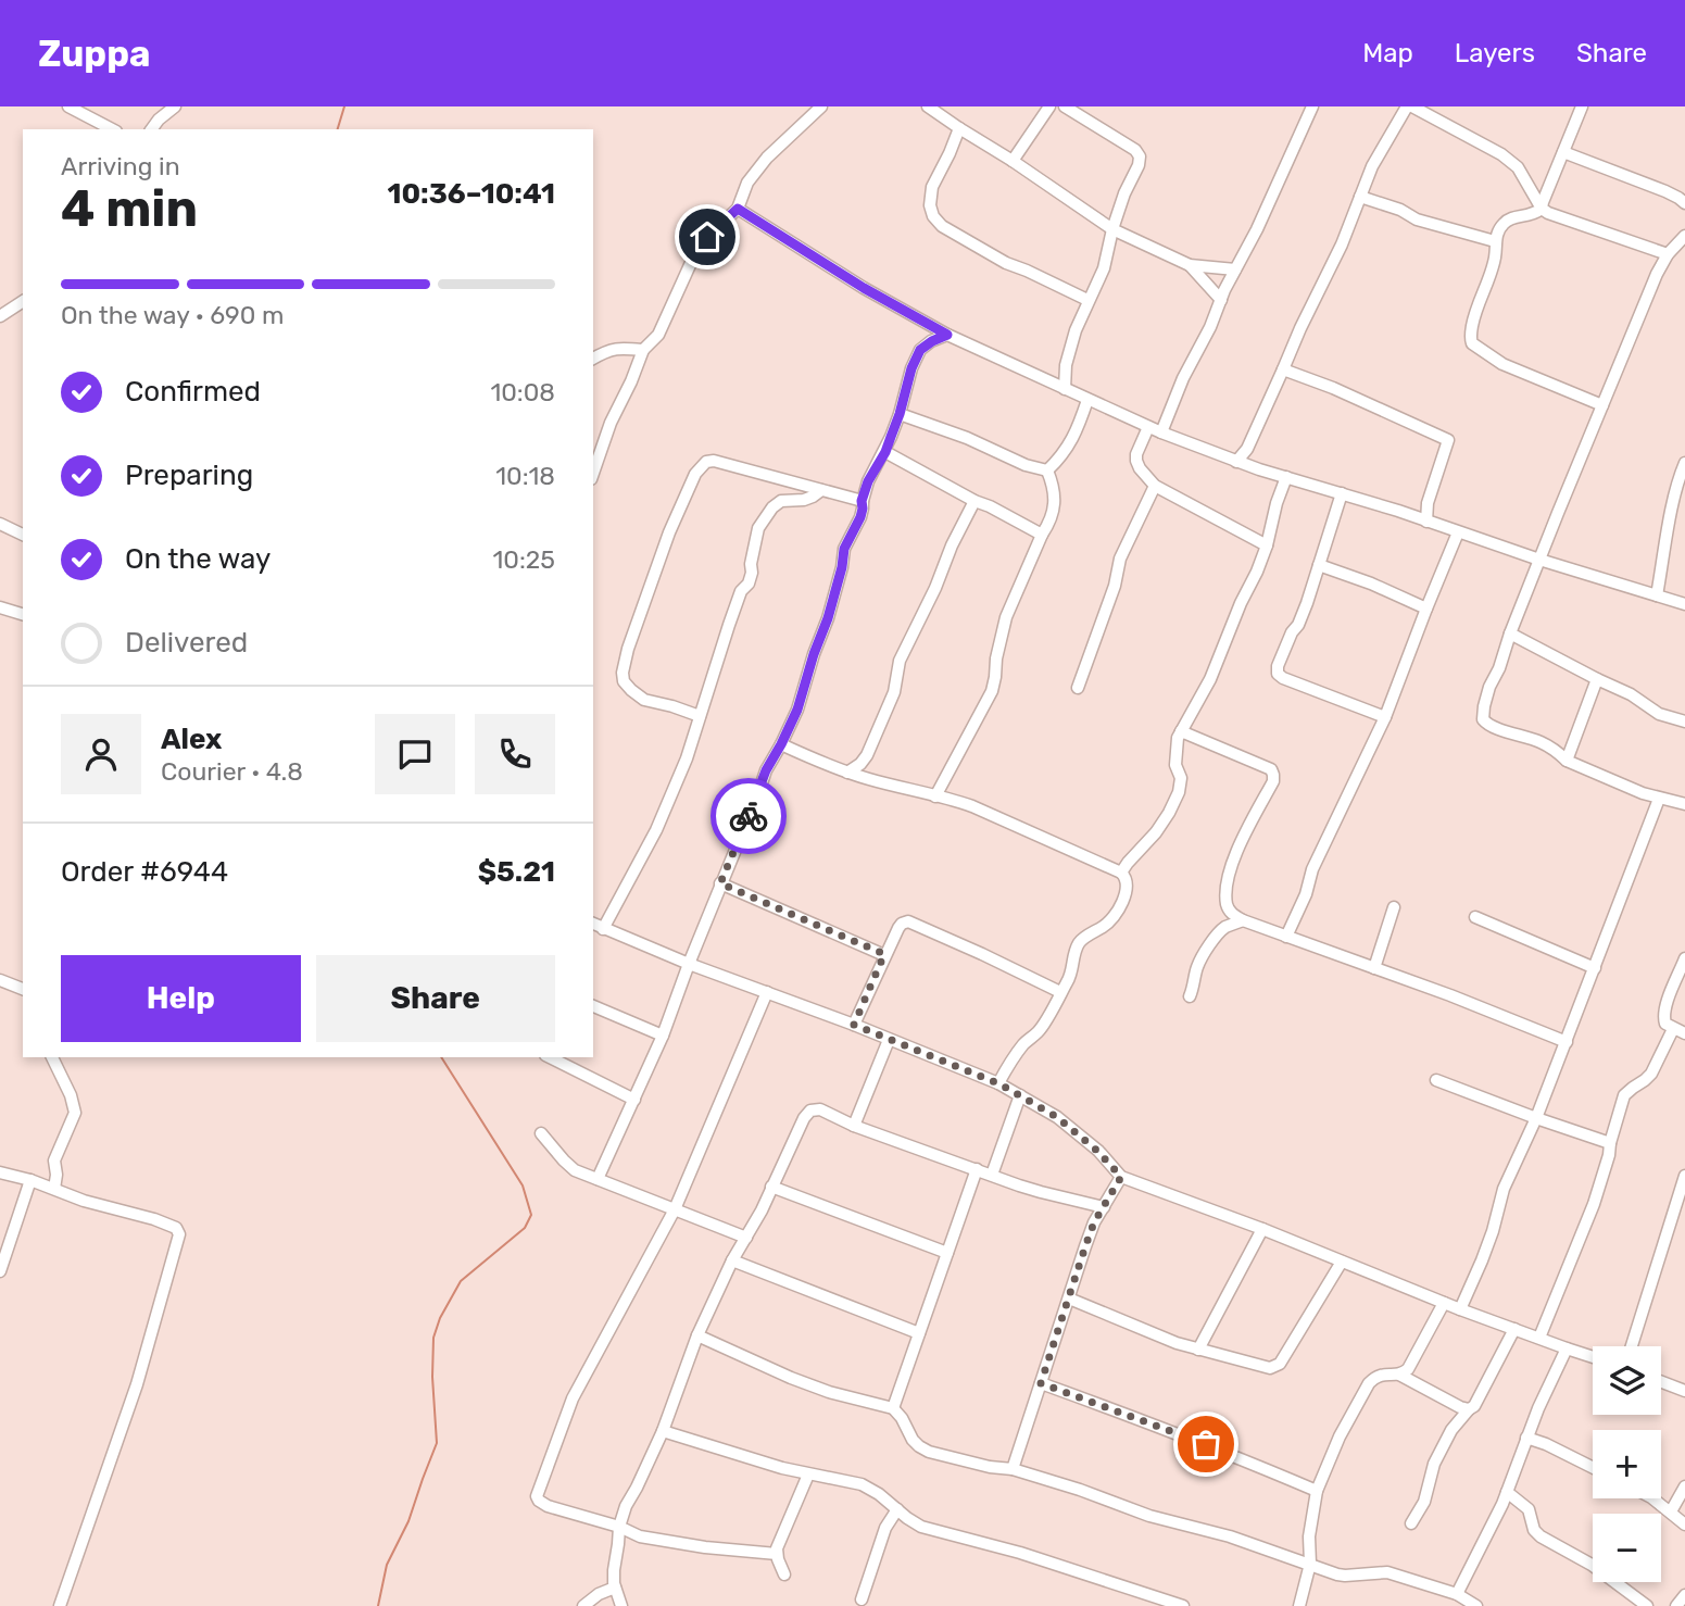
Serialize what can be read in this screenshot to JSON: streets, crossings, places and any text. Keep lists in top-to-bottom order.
{
  "page": {
    "header": "Zuppa",
    "nav": ["Map", "Layers", "Share"],
    "heading": ["4 min", "Arriving in", "10:36–10:41"],
    "panel": [
      "Alex",
      "Courier · 4.8",
      "Order #6944",
      "$5.21"
    ],
    "bar": "On the way · 690 m",
    "list": [
      ["Confirmed", "10:08"],
      ["Preparing", "10:18"],
      ["On the way", "10:25"],
      "Delivered"
    ],
    "buttons": ["Help", "Share"],
    "map_buttons": ["+", "−"]
  }
}
